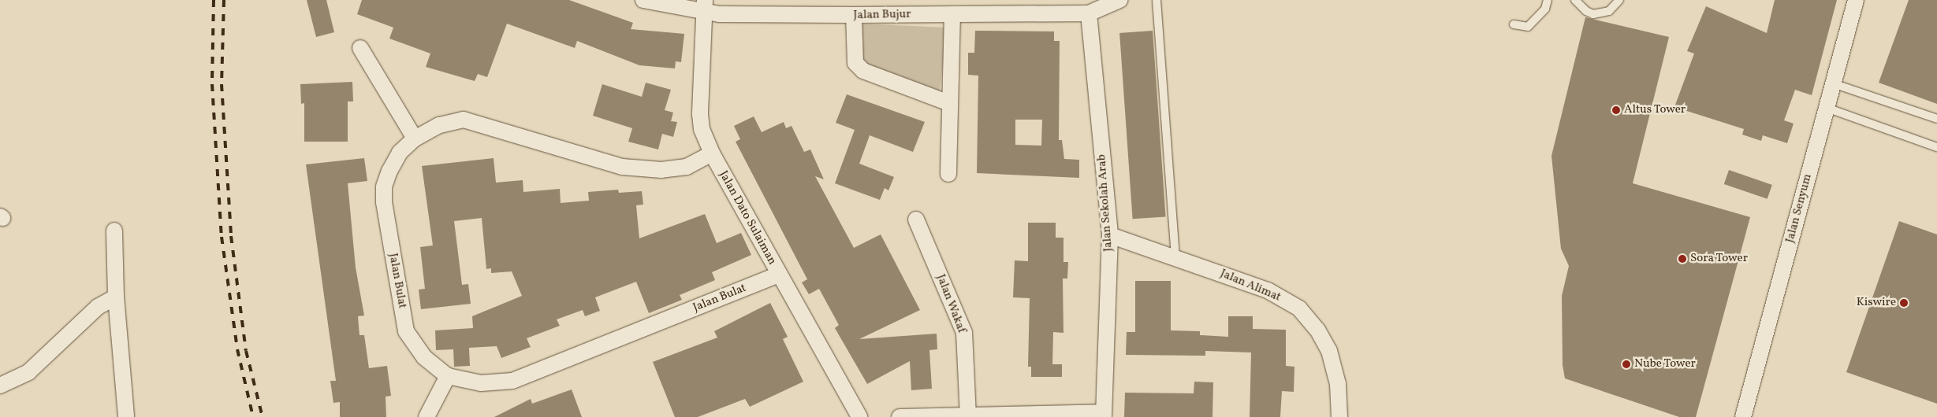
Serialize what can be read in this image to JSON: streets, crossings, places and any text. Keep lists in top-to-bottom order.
{
  "streets": {
    "street": [
      "Jalan Bujur",
      "Jalan Sekolah Arab",
      "Jalan Senyum",
      "Jalan Dato Sulaiman",
      "Jalan Bulat",
      "Jalan Alimat",
      "Jalan Wakaf"
    ]
  },
  "crossings": [
    ["Jalan Bujur", "Jalan Sekolah Arab"],
    ["Jalan Bujur", "Jalan Dato Sulaiman"],
    ["Jalan Sekolah Arab", "Jalan Alimat"],
    ["Jalan Dato Sulaiman", "Jalan Bulat"]
  ],
  "places": [
    "Altus Tower",
    "Sora Tower",
    "Kiswire",
    "Nube Tower"
  ]
}
